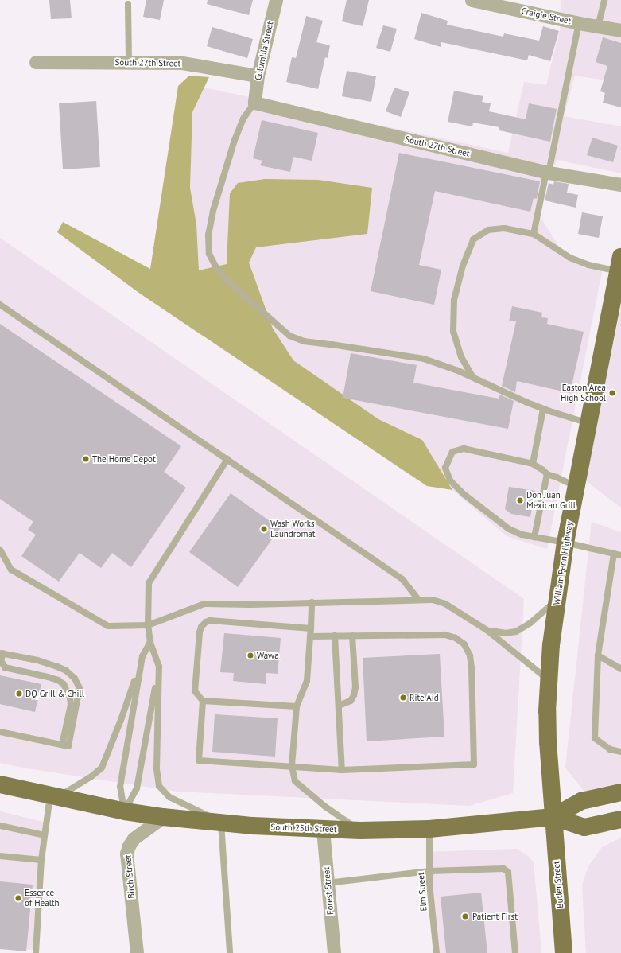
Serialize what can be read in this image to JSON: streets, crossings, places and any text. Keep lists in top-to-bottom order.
{
  "streets": {
    "main road": ["William Penn Highway", "South 25th Street", "Butler Street"],
    "street": [
      "Craigie Street",
      "Columbia Street",
      "South 27th Street",
      "Birch Street",
      "Forest Street"
    ],
    "lane": ["Elm Street"]
  },
  "crossings": [
    ["Columbia Street", "South 27th Street"],
    ["William Penn Highway", "South 25th Street"],
    ["William Penn Highway", "Butler Street"],
    ["South 25th Street", "Birch Street"],
    ["South 25th Street", "Butler Street"],
    ["South 25th Street", "Forest Street"],
    ["South 25th Street", "Elm Street"]
  ],
  "places": [
    "Easton Area High School",
    "The Home Depot",
    "Don Juan Mexican Grill",
    "Wash Works Laundromat",
    "Wawa",
    "DQ Grill & Chill",
    "Rite Aid",
    "Essence of Health",
    "Patient First"
  ]
}
